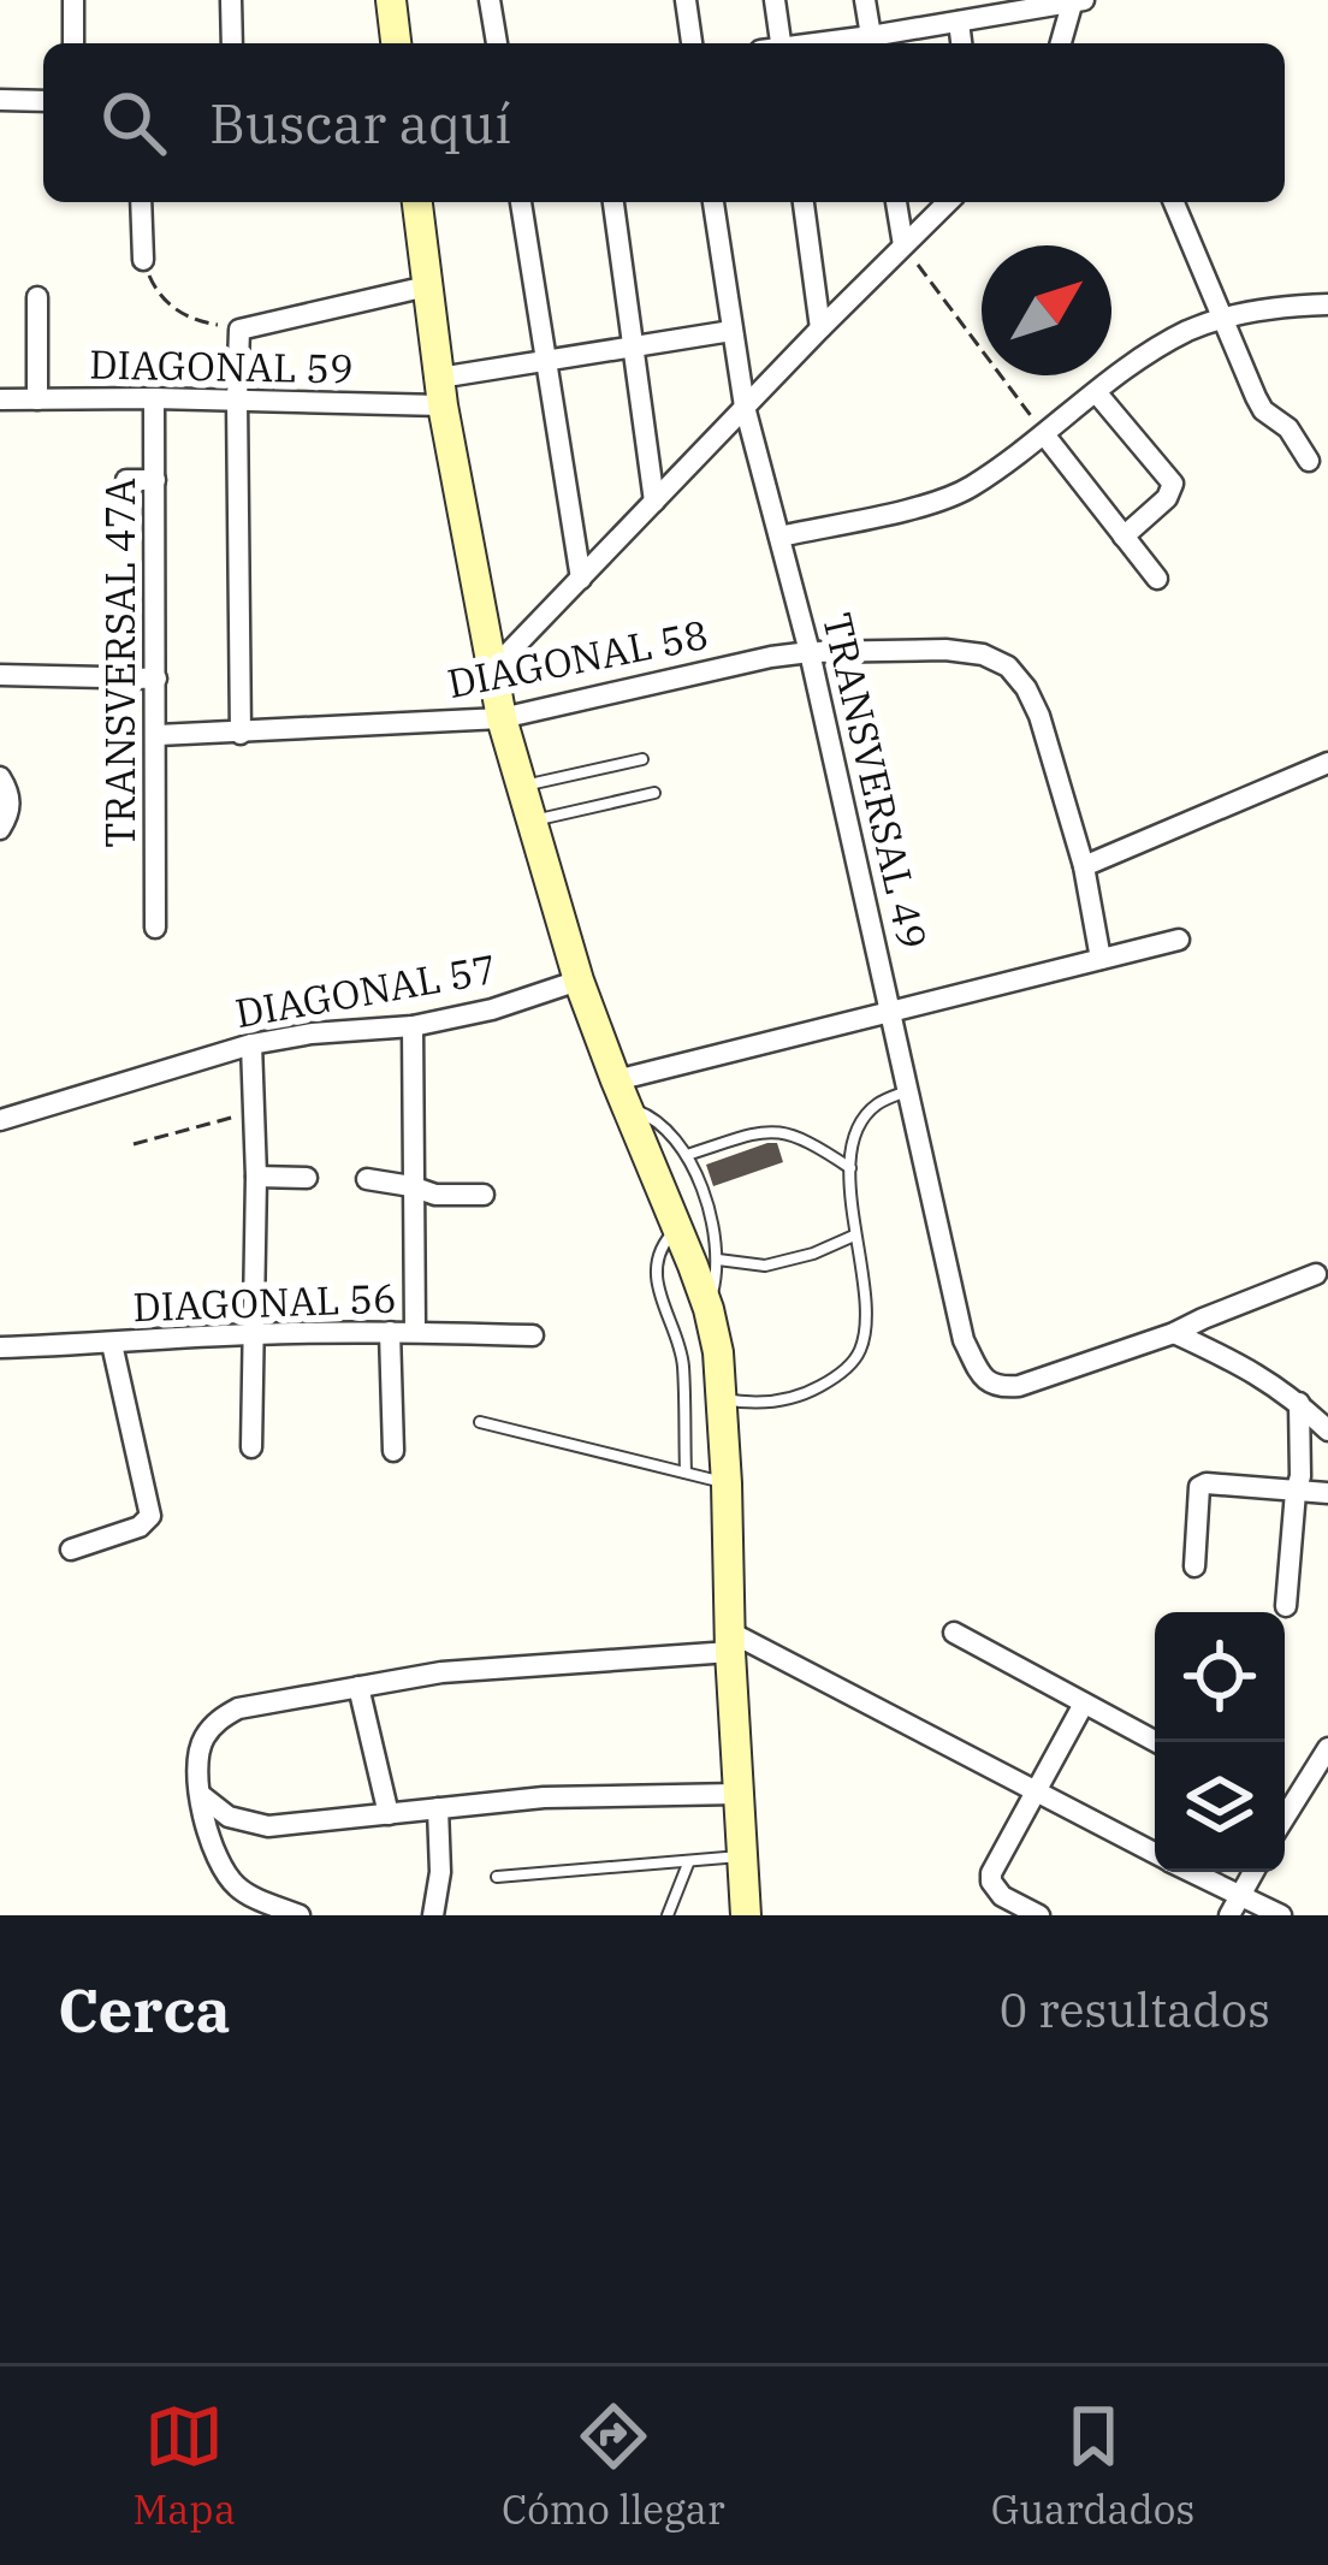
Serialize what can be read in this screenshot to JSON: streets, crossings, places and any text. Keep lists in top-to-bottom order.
{
  "streets": {
    "street": [
      "DIAGONAL 59",
      "DIAGONAL 58",
      "TRANSVERSAL 47A",
      "TRANSVERSAL 49",
      "DIAGONAL 57",
      "DIAGONAL 56"
    ]
  },
  "crossings": [
    ["DIAGONAL 59", "TRANSVERSAL 47A"],
    ["DIAGONAL 59", "TRANSVERSAL 49"],
    ["DIAGONAL 58", "TRANSVERSAL 47A"],
    ["DIAGONAL 58", "TRANSVERSAL 49"]
  ],
  "north": "top right",
  "page": {
    "search": "Buscar aquí",
    "heading": ["Cerca", "0 resultados"],
    "nav": ["Mapa", "Cómo llegar", "Guardados"]
  }
}
